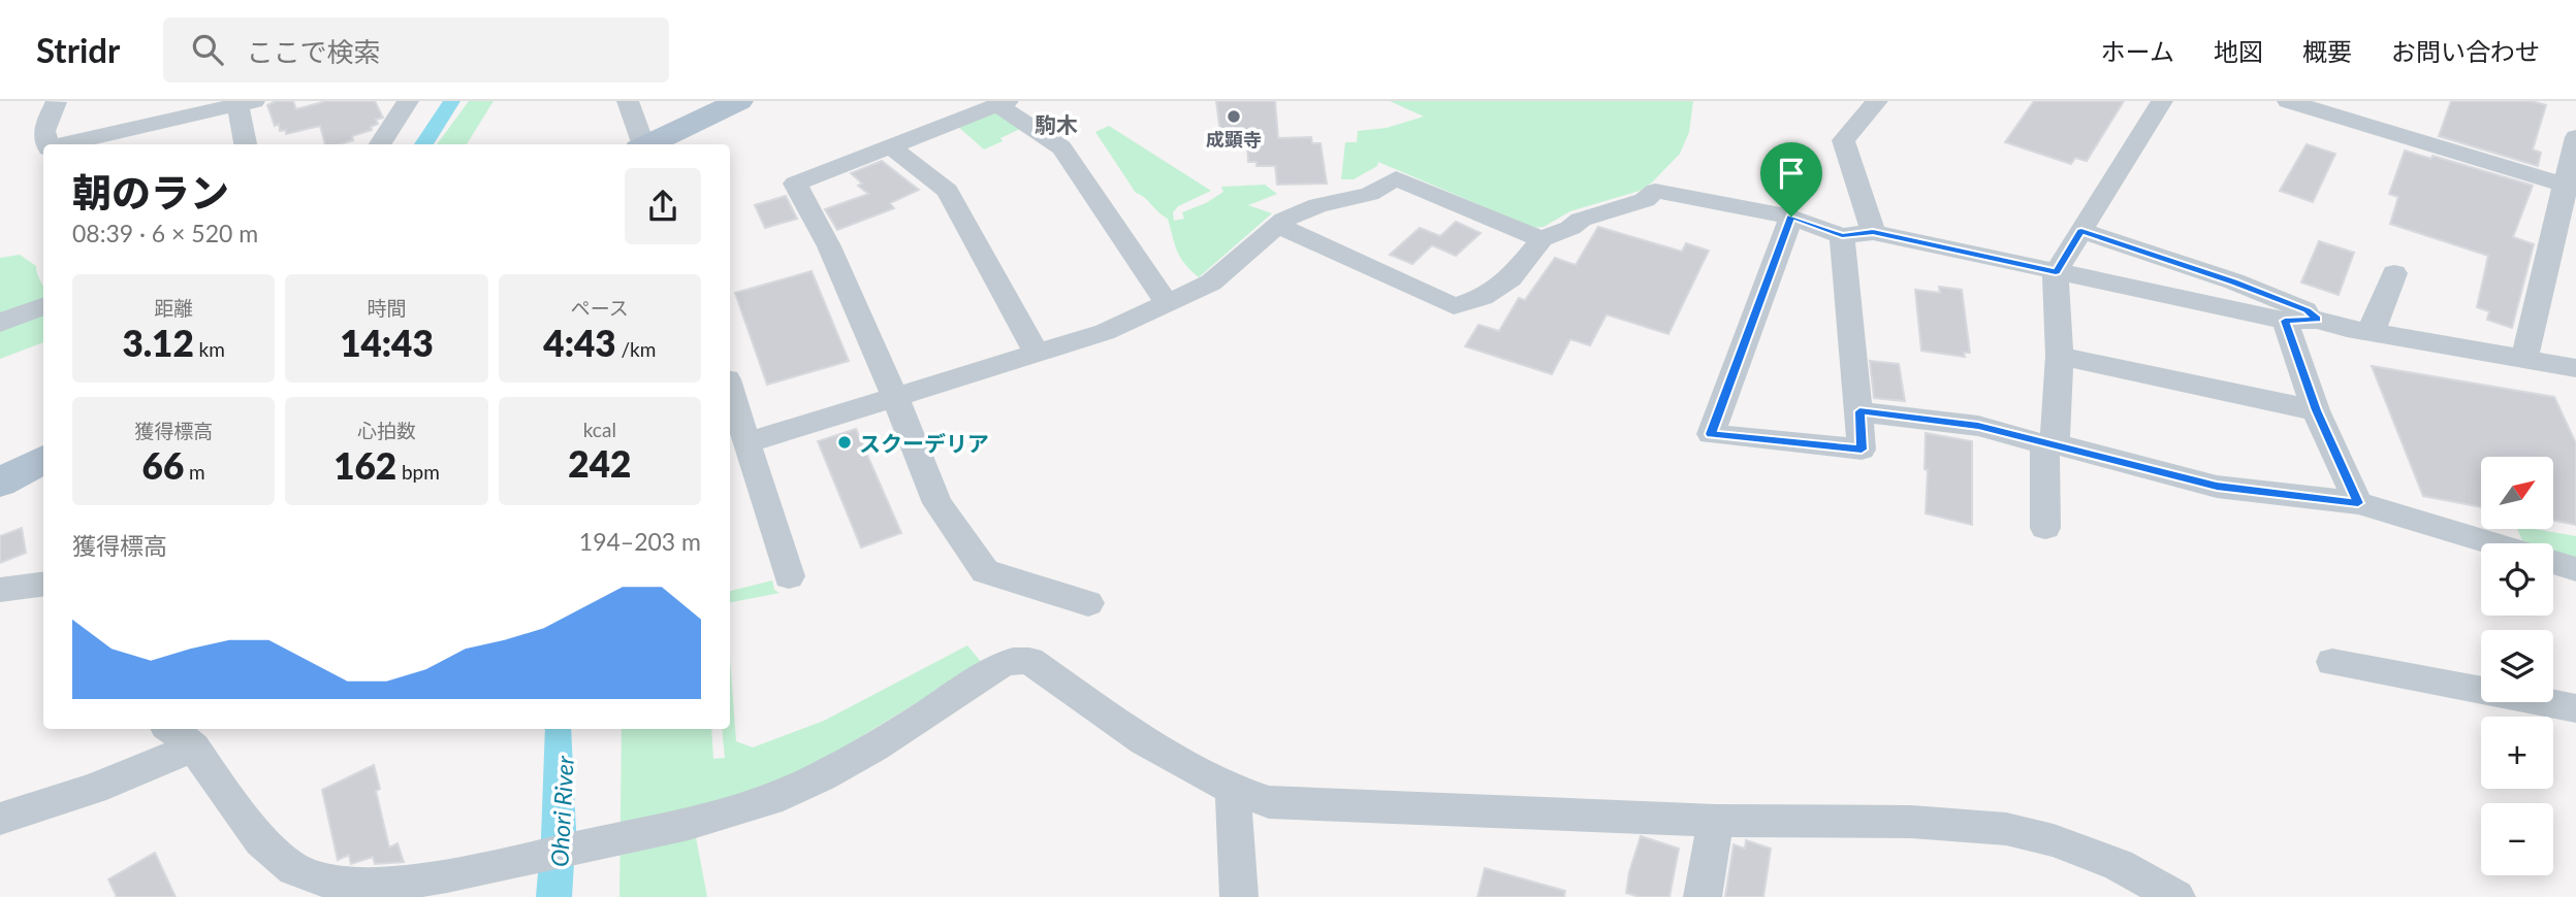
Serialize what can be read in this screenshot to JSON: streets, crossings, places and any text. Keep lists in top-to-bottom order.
{
  "districts": ["駒木"],
  "water": ["Ohori River"],
  "places": ["成顕寺", "スクーデリア"],
  "north": "top right",
  "page": {
    "header": "Stridr",
    "search": "ここで検索",
    "nav": [
      "ホーム",
      "地図",
      "概要",
      "お問い合わせ"
    ],
    "heading": ["朝のラン", "08:39 · 6 × 520 m"],
    "stats": [
      ["距離", "3.12 km"],
      ["時間", "14:43"],
      ["ペース", "4:43 /km"],
      ["獲得標高", "66 m"],
      ["心拍数", "162 bpm"],
      ["kcal", "242"]
    ],
    "map_buttons": ["+", "−"],
    "chart": ["獲得標高", "194–203 m"]
  }
}
